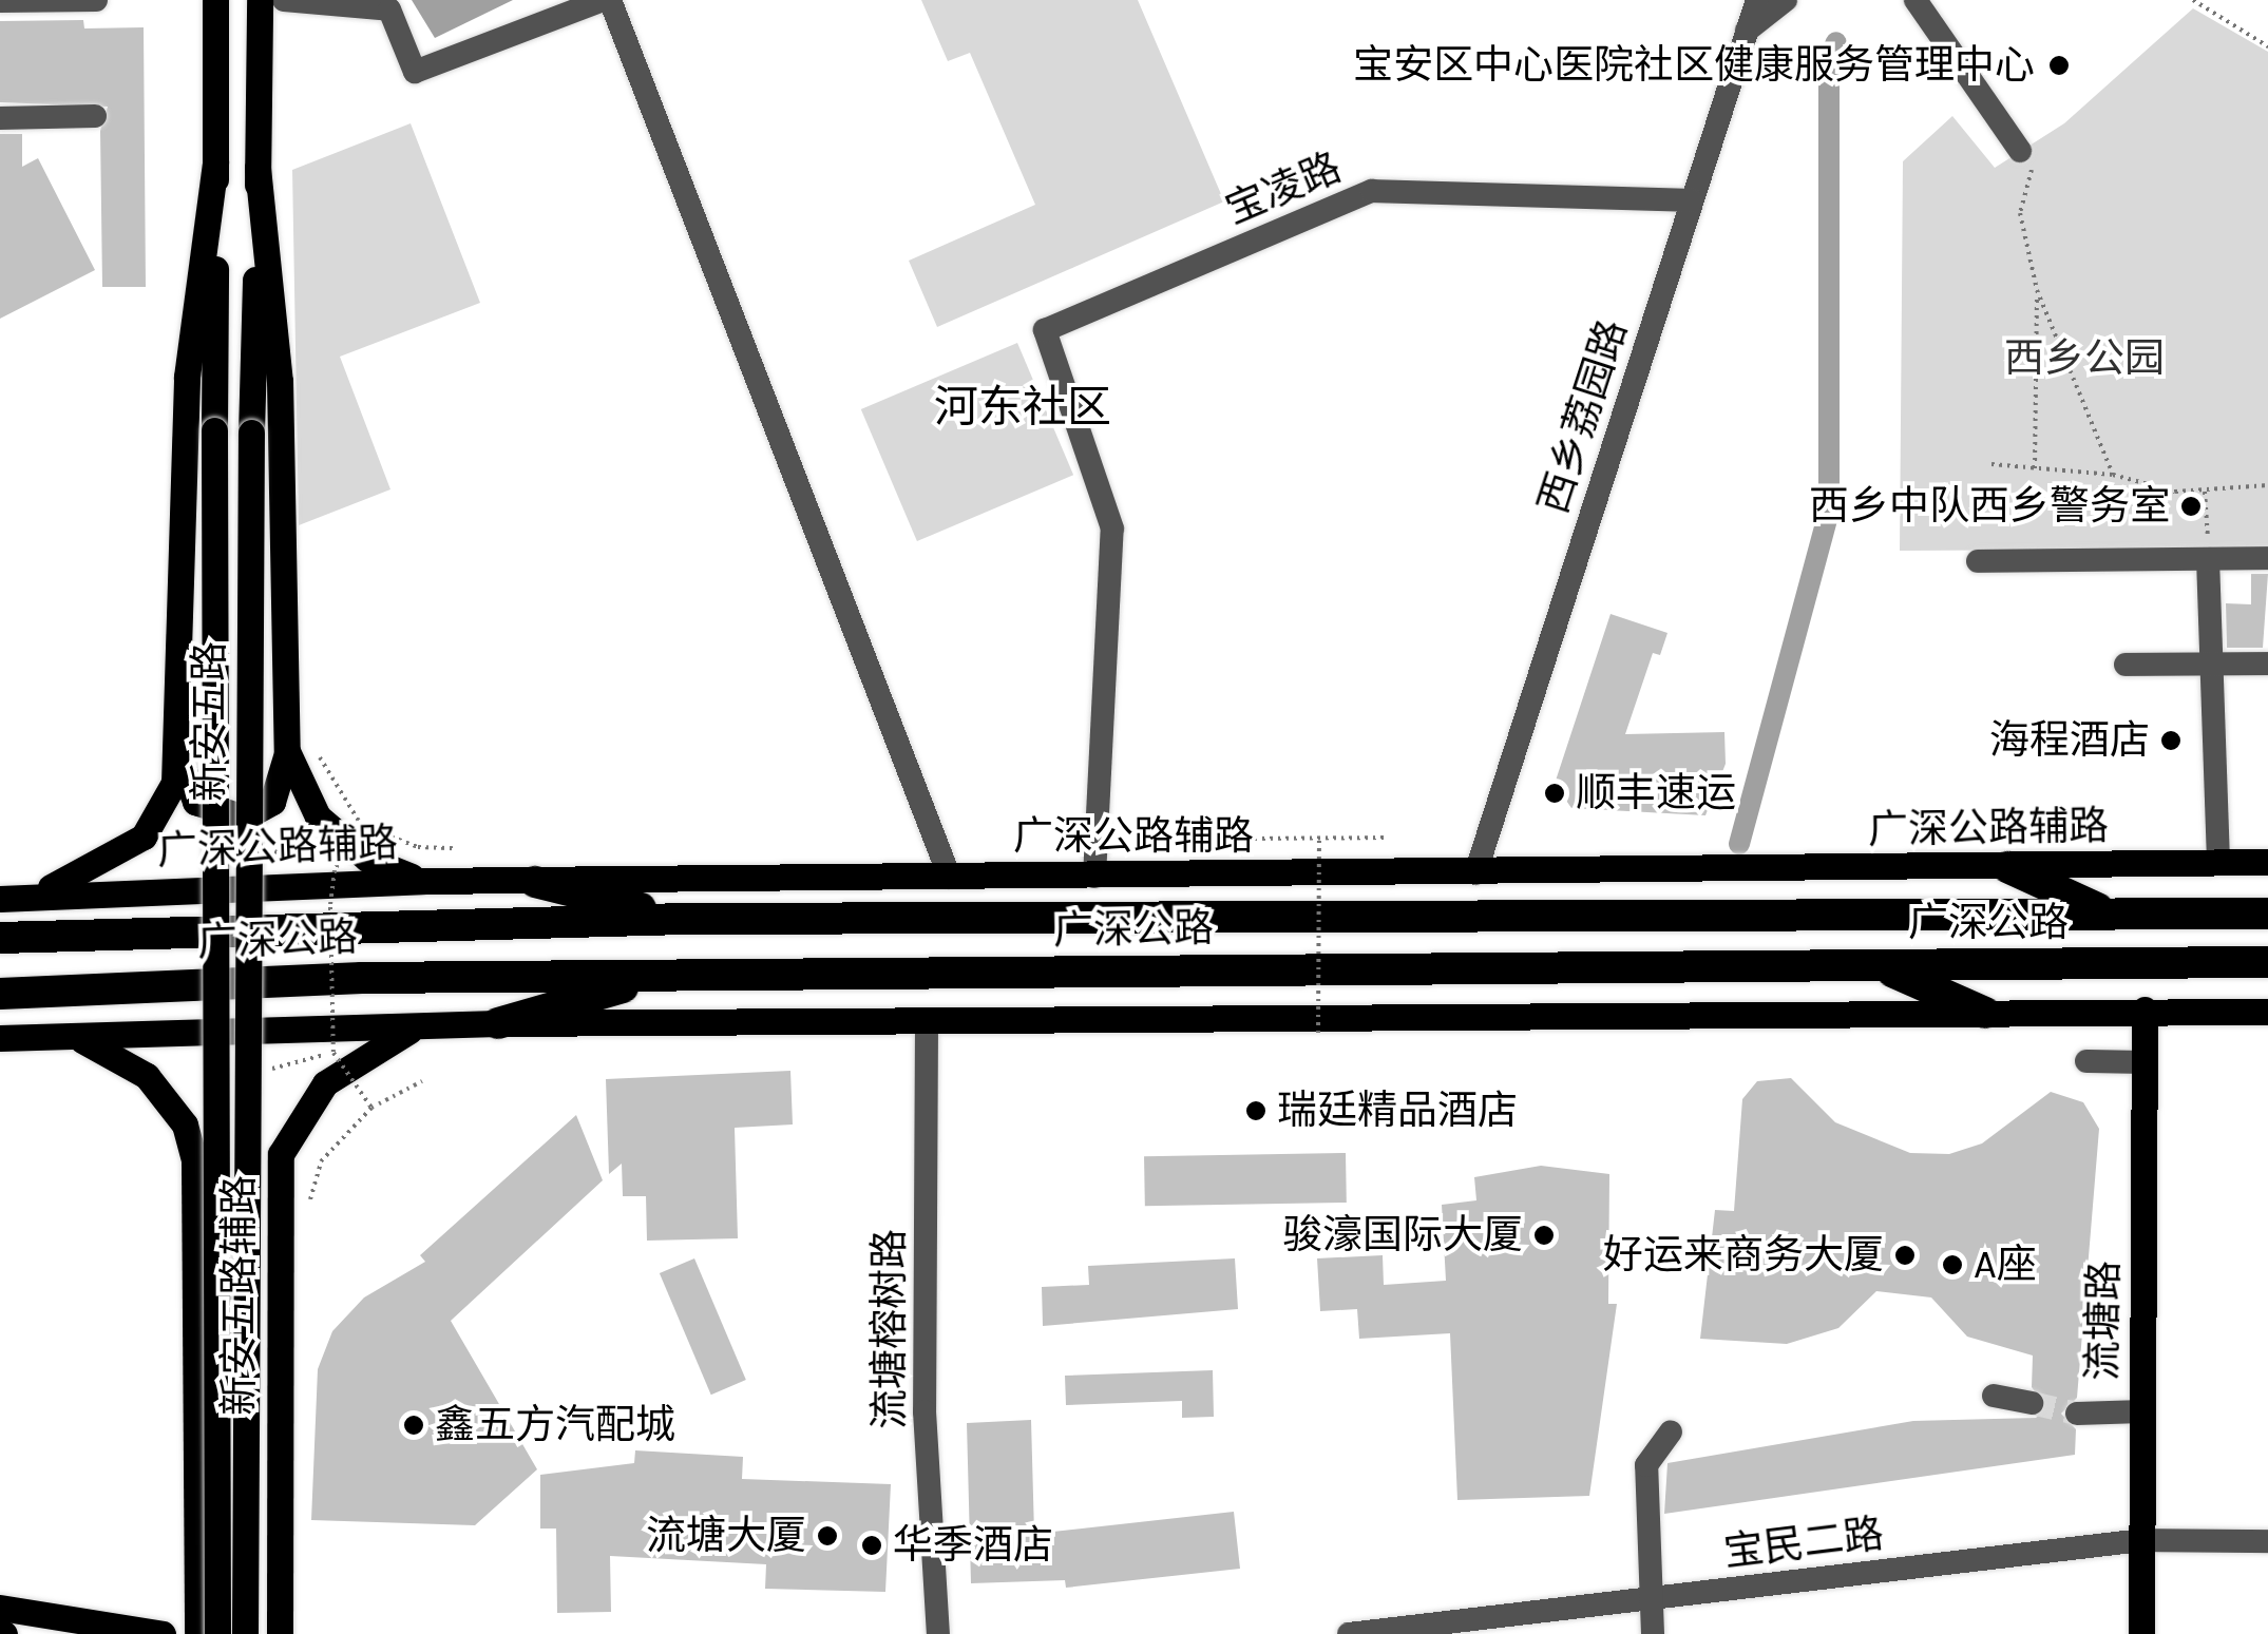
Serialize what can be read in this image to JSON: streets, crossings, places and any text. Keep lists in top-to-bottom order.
{
  "streets": {
    "highway": ["广深公路"],
    "main road": [
      "新安五路",
      "广深公路辅路",
      "新安五路辅路",
      "流塘路"
    ],
    "street": [
      "宝凌路",
      "西乡荔园路",
      "流塘榕树路",
      "宝民二路"
    ]
  },
  "crossings": [
    ["宝凌路", "西乡荔园路"],
    ["宝凌路", "广深公路辅路"],
    ["西乡荔园路", "广深公路辅路"],
    ["流塘路", "宝民二路"]
  ],
  "districts": ["河东社区"],
  "parks": ["西乡公园"],
  "places": [
    "宝安区中心医院社区健康服务管理中心",
    "西乡中队西乡警务室",
    "海程酒店",
    "顺丰速运",
    "瑞廷精品酒店",
    "骏濠国际大厦",
    "好运来商务大厦",
    "A座",
    "鑫五方汽配城",
    "流塘大厦",
    "华季酒店"
  ]
}
